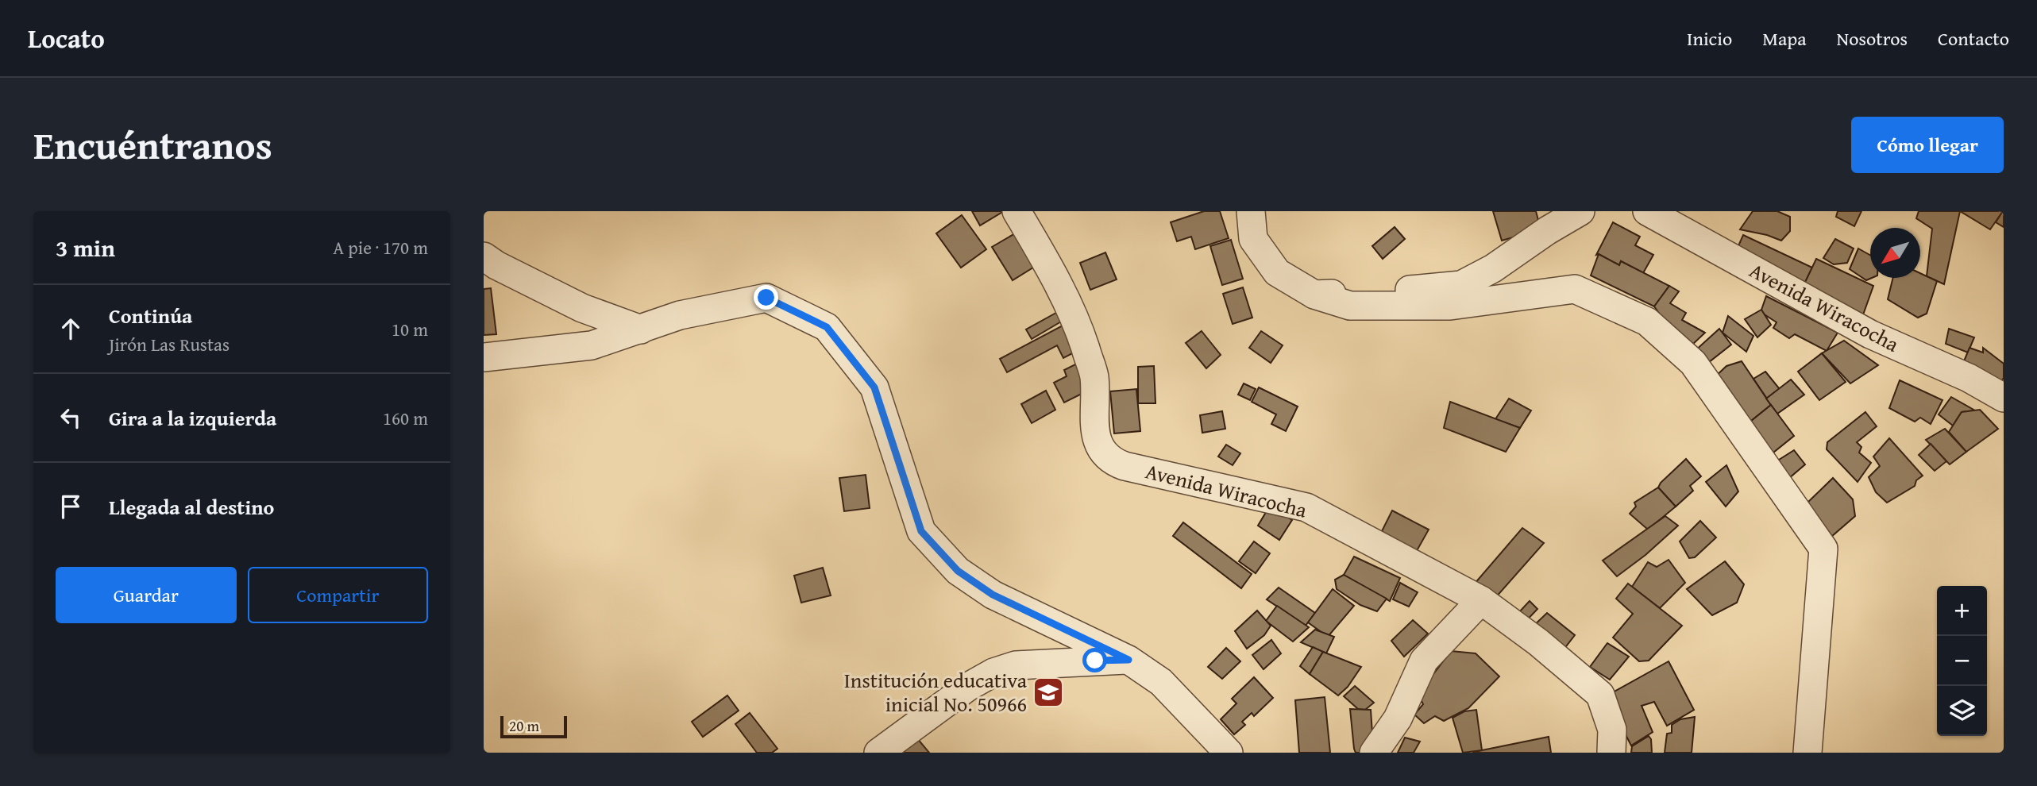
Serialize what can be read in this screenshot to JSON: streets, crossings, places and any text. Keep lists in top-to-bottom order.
{
  "streets": {
    "street": ["Avenida Wiracocha"]
  },
  "places": {
    "school or university": ["Institución educativa inicial No. 50966"]
  },
  "scale_bar": "20 m",
  "north": "bottom left",
  "page": {
    "header": "Locato",
    "nav": [
      "Inicio",
      "Mapa",
      "Nosotros",
      "Contacto"
    ],
    "title": "Encuéntranos",
    "buttons": [
      "Cómo llegar",
      ["Guardar", "Compartir"]
    ],
    "heading": ["3 min", "A pie · 170 m"],
    "list": [
      ["Continúa", "Jirón Las Rustas", "10 m"],
      ["Gira a la izquierda", "160 m"],
      "Llegada al destino"
    ],
    "map_buttons": ["+", "−"],
    "scale": "20 m"
  }
}
